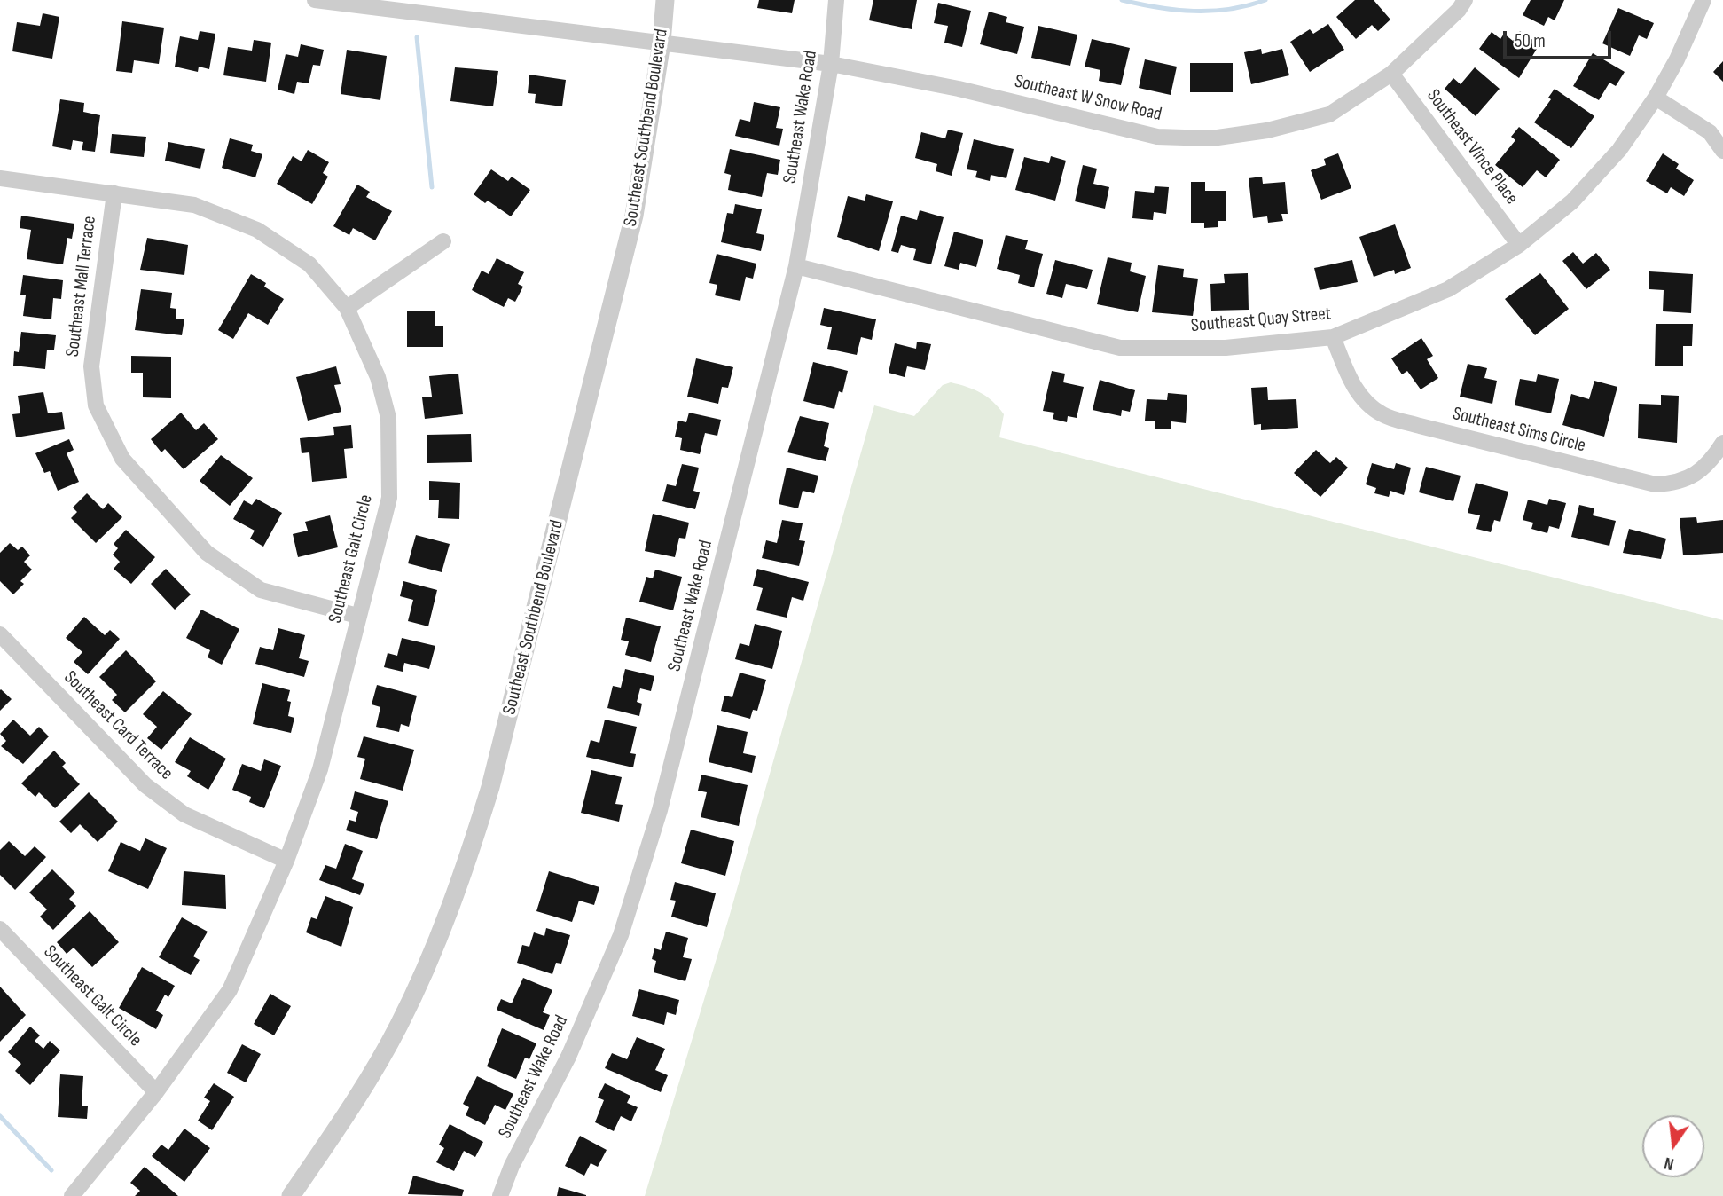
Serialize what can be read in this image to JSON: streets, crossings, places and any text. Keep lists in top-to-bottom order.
{
  "streets": {
    "street": [
      "Southeast W Snow Road",
      "Southeast Wake Road",
      "Southeast Southbend Boulevard",
      "Southeast Vince Place",
      "Southeast Mall Terrace",
      "Southeast Quay Street",
      "Southeast Sims Circle",
      "Southeast Galt Circle",
      "Southeast Card Terrace"
    ]
  },
  "crossings": [
    ["Southeast W Snow Road", "Southeast Wake Road"],
    ["Southeast W Snow Road", "Southeast Southbend Boulevard"],
    ["Southeast W Snow Road", "Southeast Vince Place"],
    ["Southeast Wake Road", "Southeast Quay Street"],
    ["Southeast Vince Place", "Southeast Quay Street"],
    ["Southeast Mall Terrace", "Southeast Galt Circle"],
    ["Southeast Quay Street", "Southeast Sims Circle"],
    ["Southeast Galt Circle", "Southeast Card Terrace"]
  ],
  "scale_bar": "50 m",
  "north": "bottom"
}
